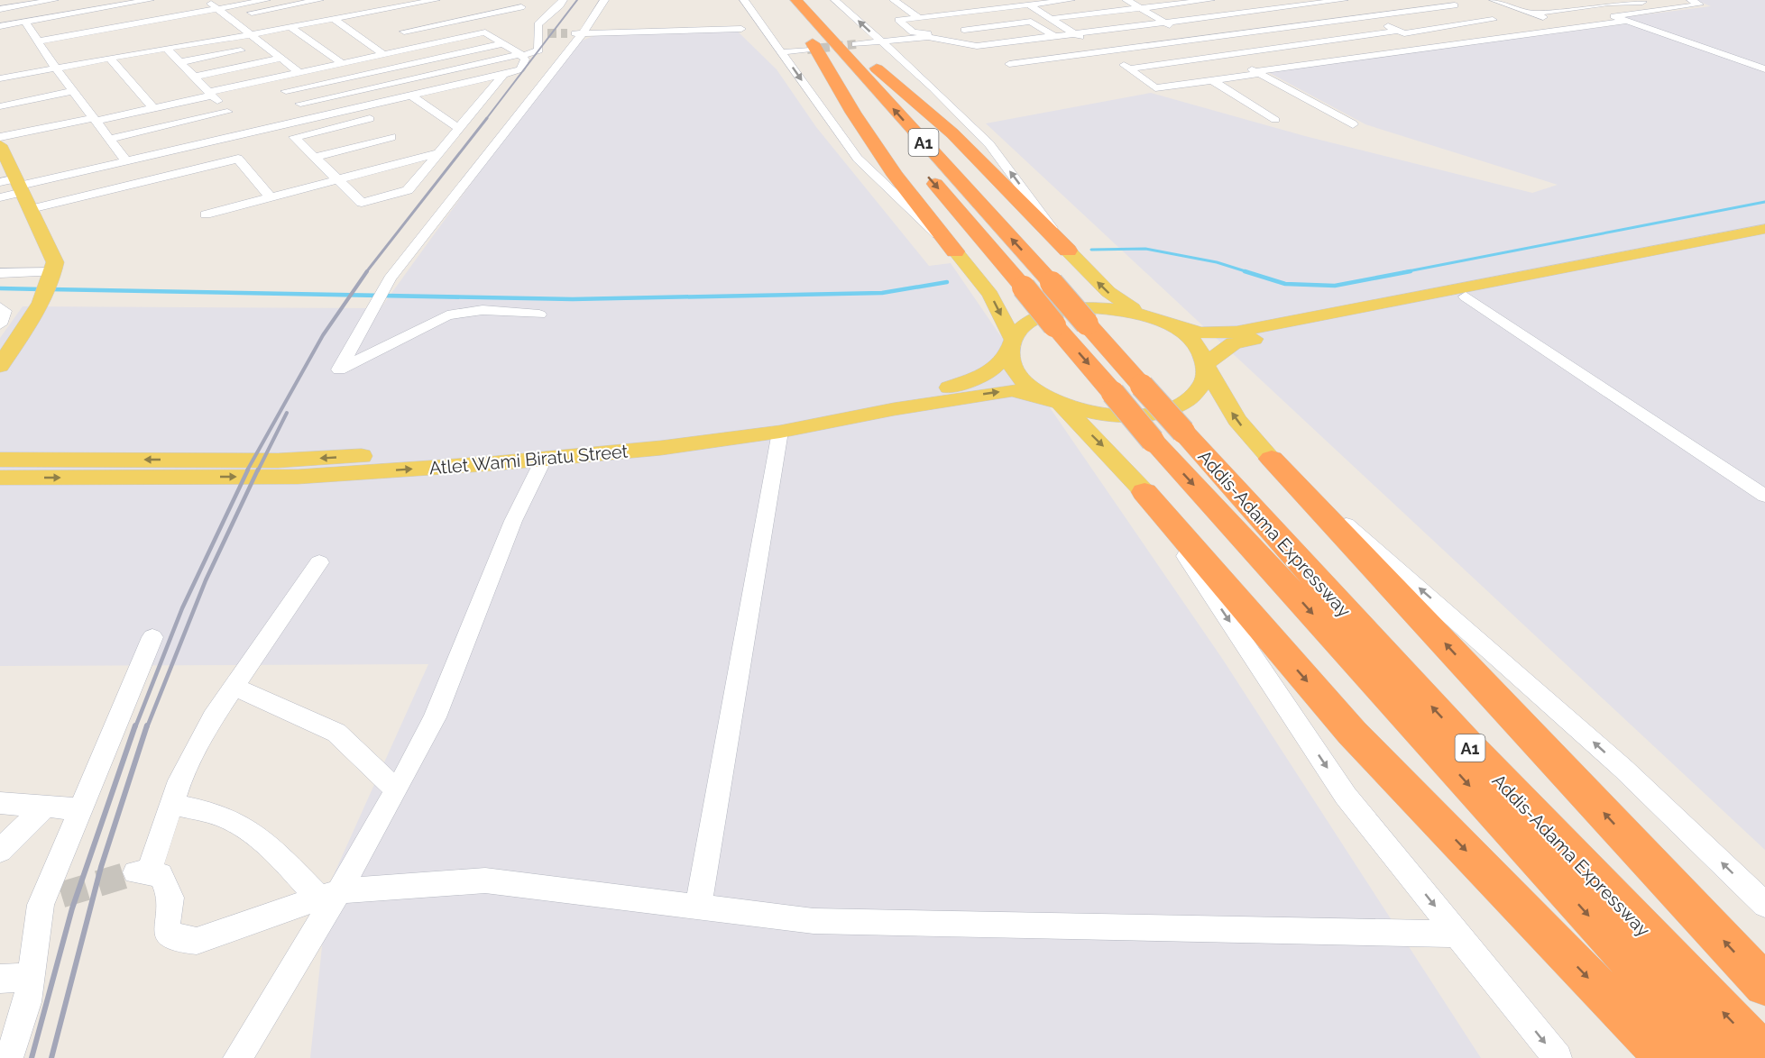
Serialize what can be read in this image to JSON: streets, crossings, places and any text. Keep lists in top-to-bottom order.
{
  "streets": {
    "highway": ["A1", "Addis-Adama Expressway"],
    "main road": ["Atlet Wami Biratu Street"]
  }
}
